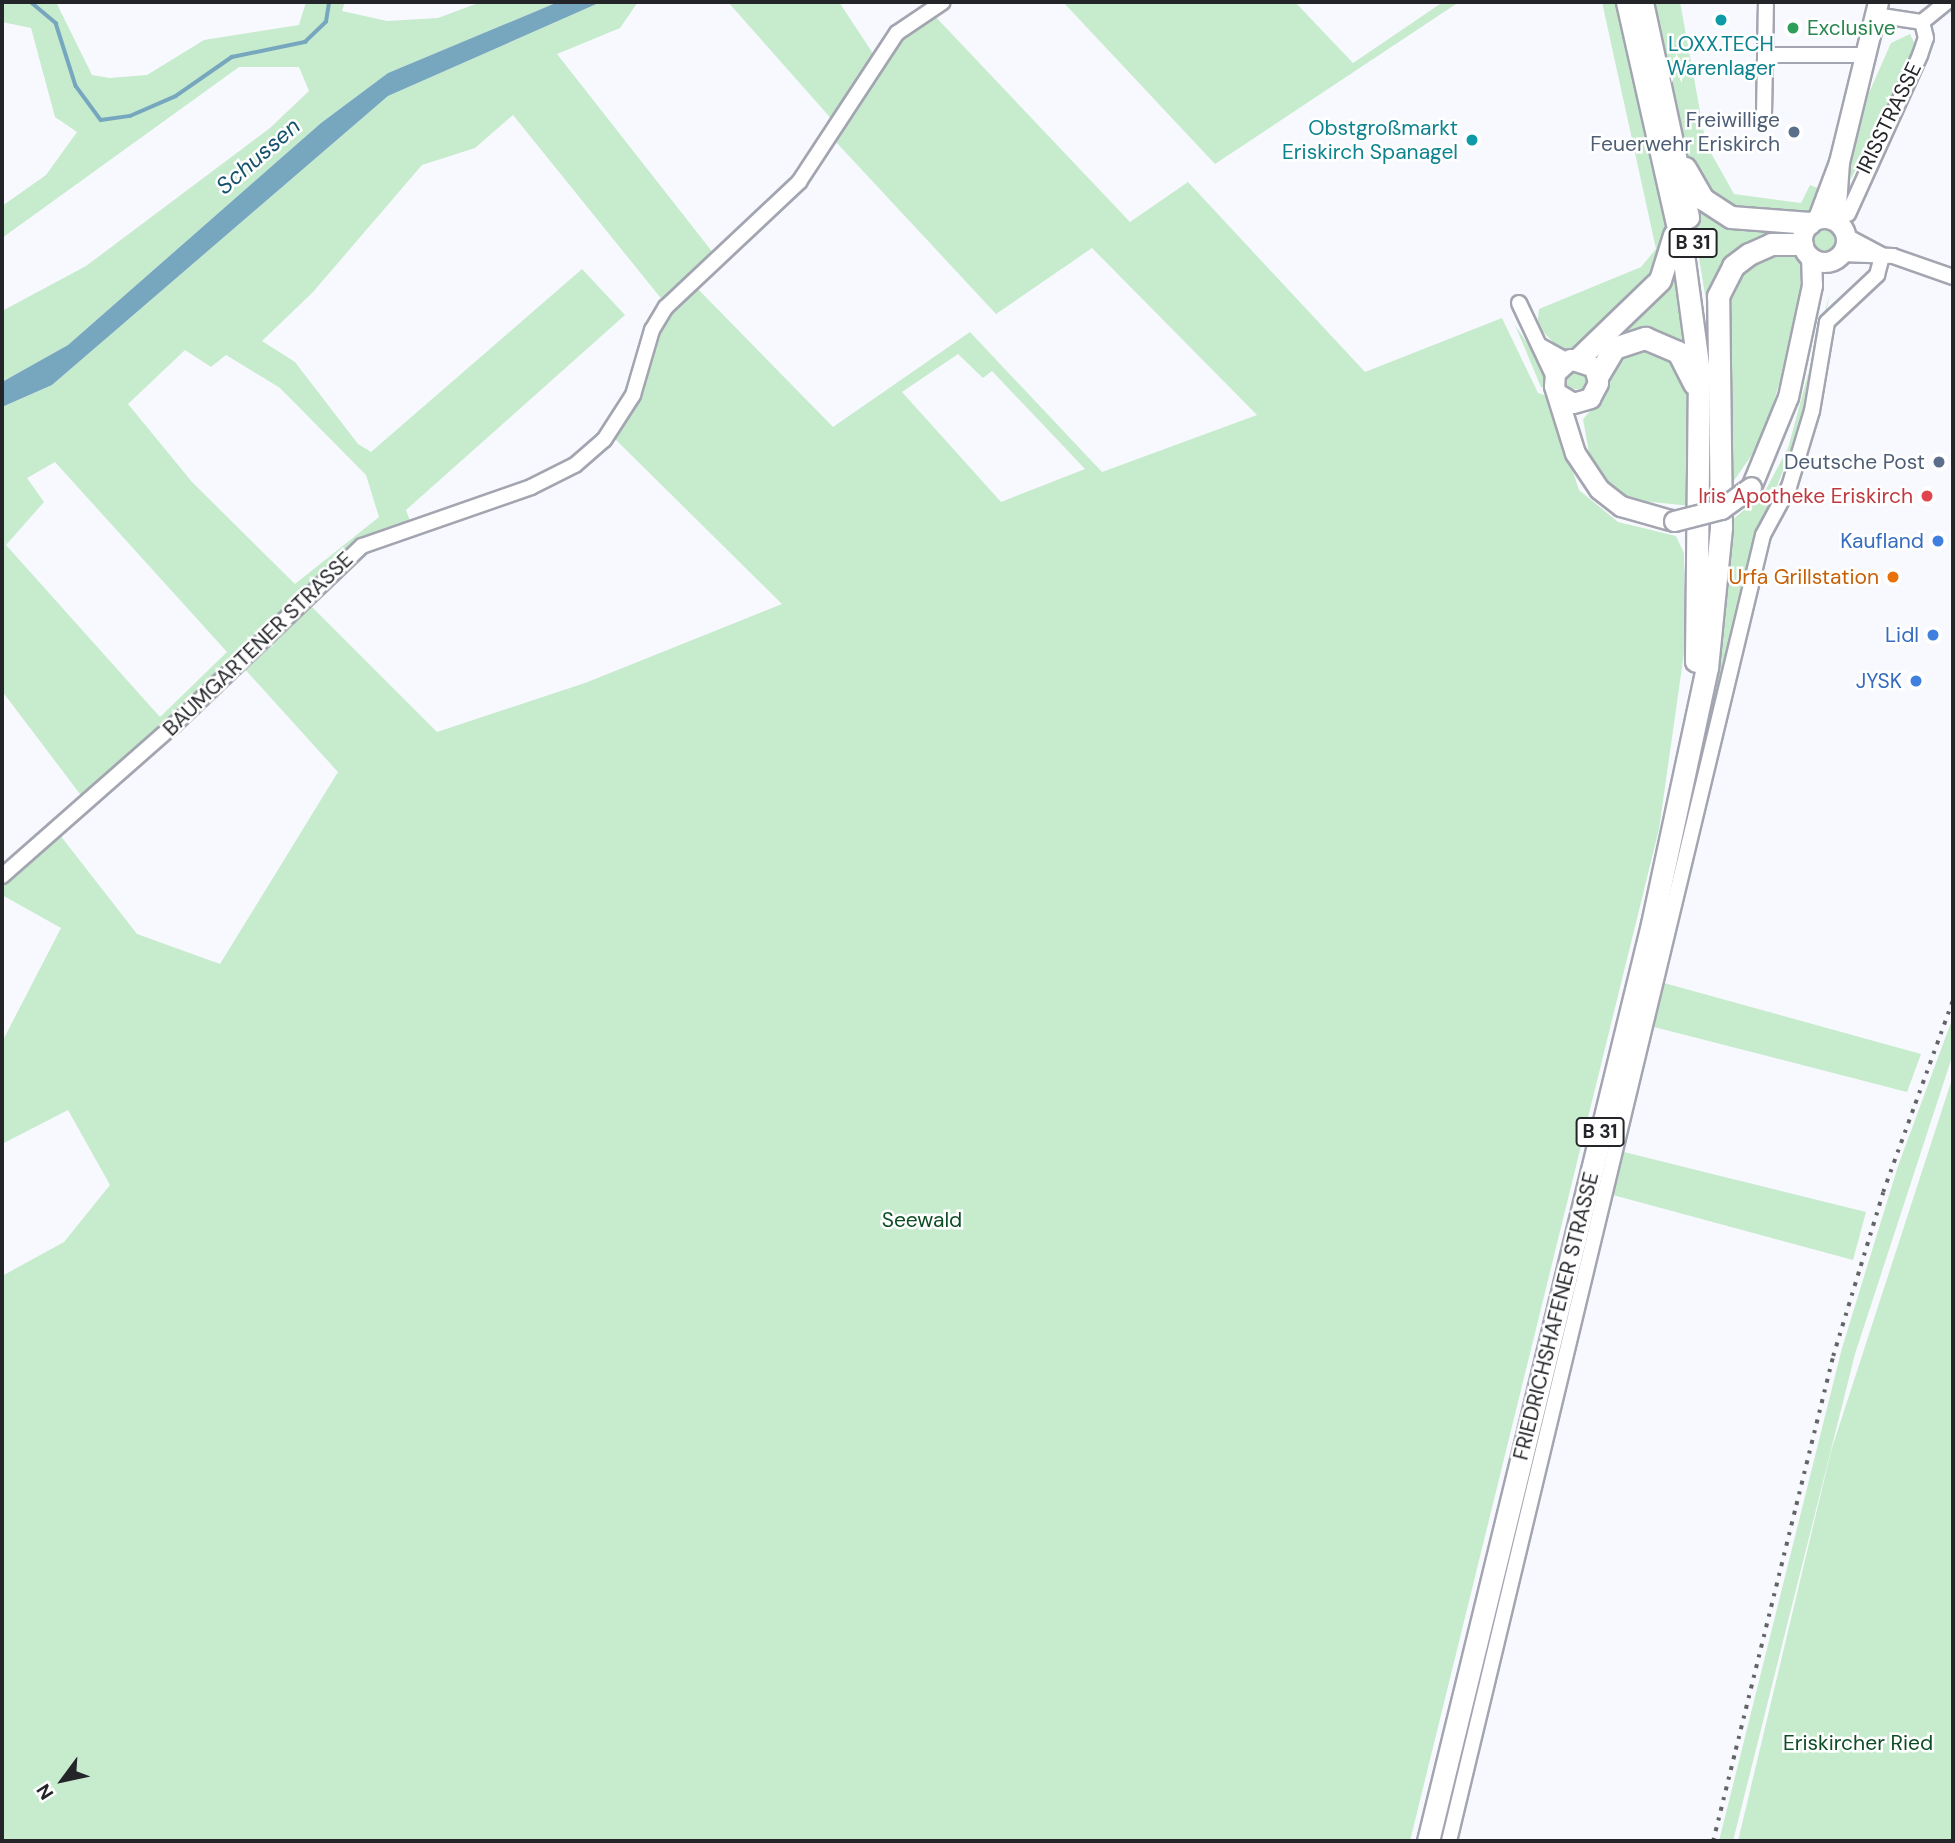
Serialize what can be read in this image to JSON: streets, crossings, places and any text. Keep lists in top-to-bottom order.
{
  "streets": {
    "main road": ["B 31", "FRIEDRICHSHAFENER STRASSE"],
    "street": ["IRISSTRASSE", "BAUMGARTENER STRASSE"]
  },
  "crossings": [
    ["B 31", "FRIEDRICHSHAFENER STRASSE"]
  ],
  "water": ["Schussen"],
  "parks": ["Seewald", "Eriskircher Ried"],
  "places": [
    "LOXX.TECH Warenlager",
    "Exclusive",
    "Freiwillige Feuerwehr Eriskirch",
    "Obstgroßmarkt Eriskirch Spanagel",
    "Deutsche Post",
    "Iris Apotheke Eriskirch",
    "Kaufland",
    "Urfa Grillstation",
    "Lidl",
    "JYSK"
  ],
  "north": "bottom left"
}
